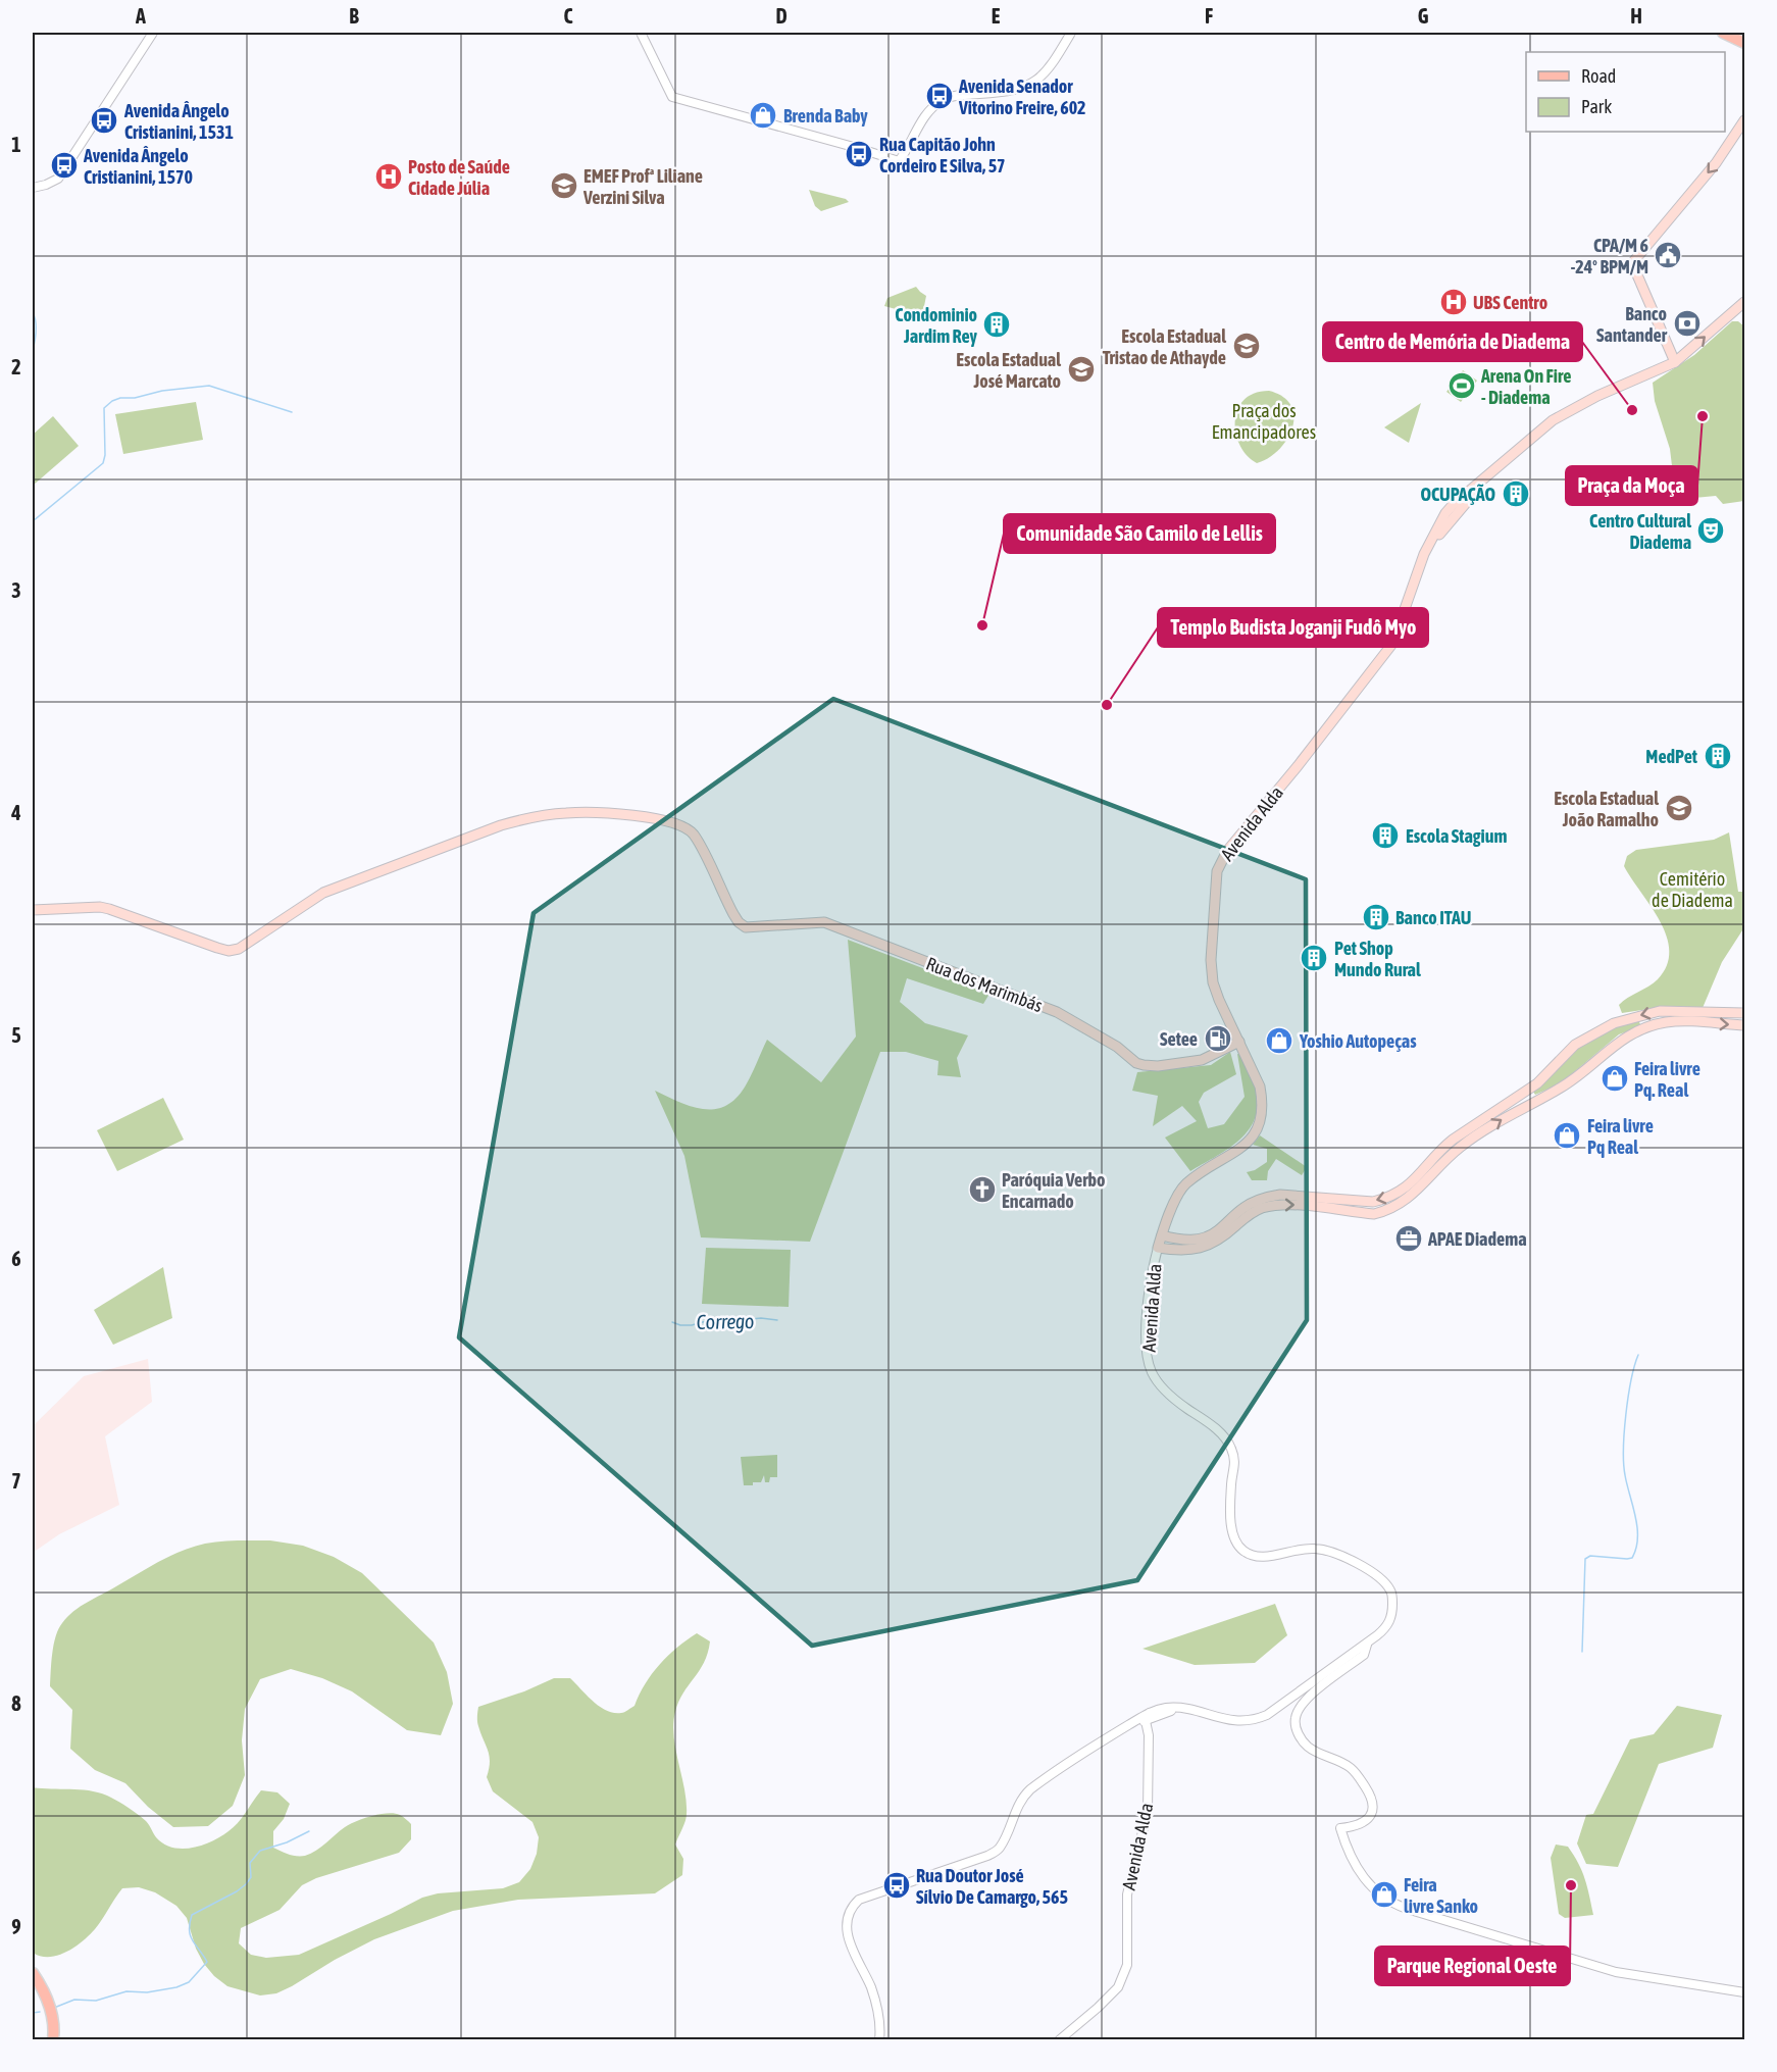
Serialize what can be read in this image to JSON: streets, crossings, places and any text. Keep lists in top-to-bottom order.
{
  "streets": {
    "main road": ["Avenida Alda", "Rua dos Marimbás"]
  },
  "crossings": [
    ["Avenida Alda", "Rua dos Marimbás"]
  ],
  "water": ["Corrego"],
  "parks": ["Praça dos Emancipadores", "Cemitério de Diadema"],
  "places": {
    "bus stop": [
      "Avenida Senador Vitorino Freire, 602",
      "Avenida Ângelo Cristianini, 1531",
      "Rua Capitão John Cordeiro E Silva, 57",
      "Avenida Ângelo Cristianini, 1570",
      "Rua Doutor José Sílvio De Camargo, 565"
    ],
    "shop": [
      "Brenda Baby",
      "Yoshio Autopeças",
      "Feira livre Pq. Real",
      "Feira livre Pq Real",
      "Feira livre Sanko"
    ],
    "hospital": ["Posto de Saúde Cidade Júlia", "UBS Centro"],
    "school or university": [
      "EMEF Profª Liliane Verzini Silva",
      "Escola Estadual Tristao de Athayde",
      "Escola Estadual José Marcato",
      "Escola Estadual João Ramalho"
    ],
    "public building": ["CPA/M 6 -24º BPM/M"],
    "bank": ["Banco Santander"],
    "building": [
      "Condominio Jardim Rey",
      "OCUPAÇÃO",
      "MedPet",
      "Escola Stagium",
      "Banco ITAU",
      "Pet Shop Mundo Rural"
    ],
    "sports": ["Arena On Fire - Diadema"],
    "other": [
      "Centro de Memória de Diadema",
      "Praça da Moça",
      "Comunidade São Camilo de Lellis",
      "Templo Budista Joganji Fudô Myo",
      "Parque Regional Oeste"
    ],
    "theatre": ["Centro Cultural Diadema"],
    "fuel station": ["Setee"],
    "church": ["Paróquia Verbo Encarnado"],
    "office": ["APAE Diadema"]
  },
  "legend": ["Road", "Park"],
  "grid": {
    "columns": [
      "A",
      "B",
      "C",
      "D",
      "E",
      "F",
      "G",
      "H"
    ],
    "rows": [
      "1",
      "2",
      "3",
      "4",
      "5",
      "6",
      "7",
      "8",
      "9"
    ]
  }
}
